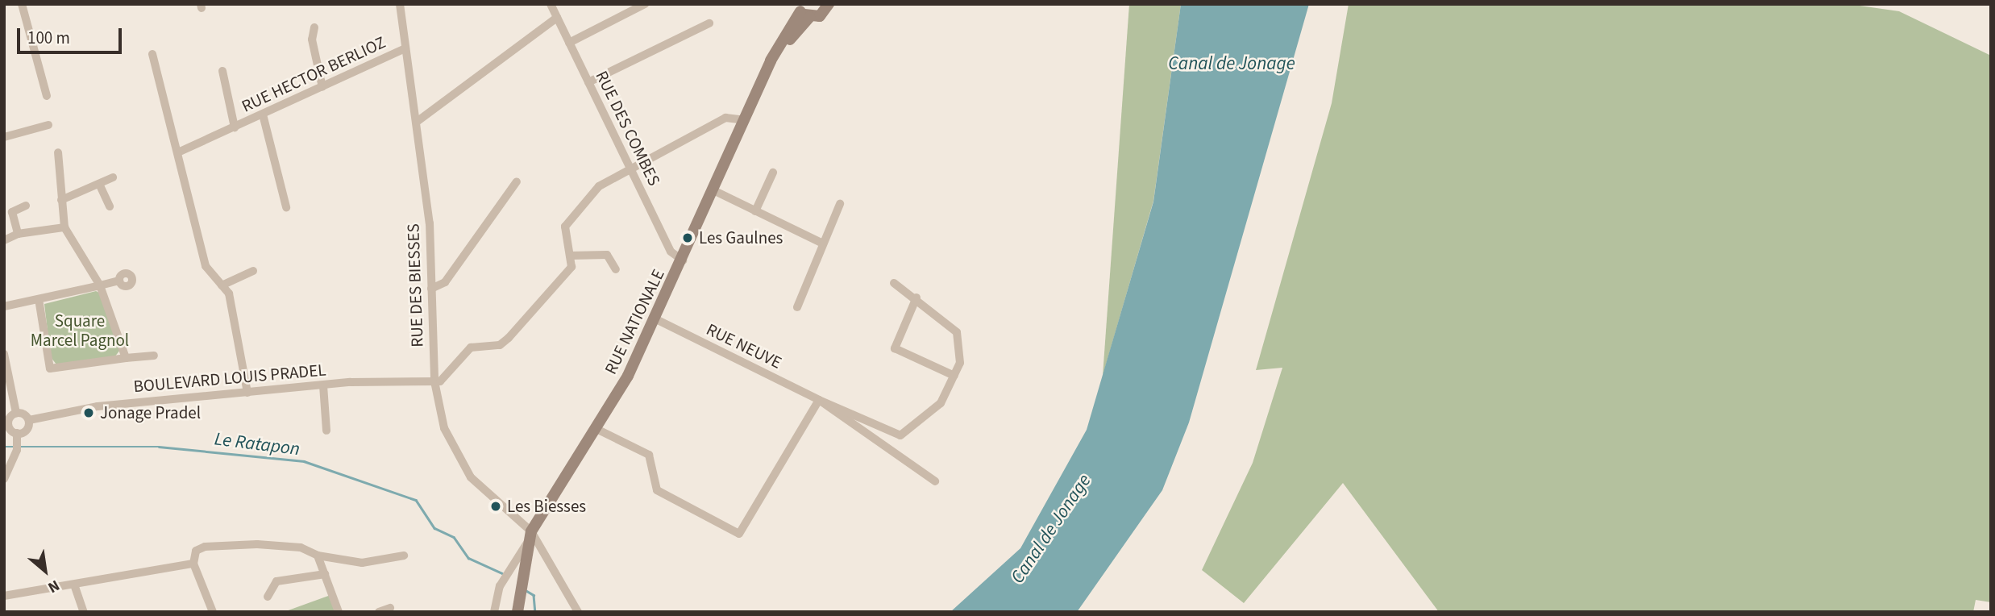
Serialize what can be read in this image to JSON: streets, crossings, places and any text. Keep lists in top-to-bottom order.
{
  "streets": {
    "main road": ["RUE NATIONALE"],
    "street": [
      "RUE HECTOR BERLIOZ",
      "RUE DES COMBES",
      "RUE DES BIESSES",
      "RUE NEUVE",
      "BOULEVARD LOUIS PRADEL"
    ]
  },
  "crossings": [
    ["RUE HECTOR BERLIOZ", "RUE DES BIESSES"],
    ["RUE DES COMBES", "RUE NATIONALE"],
    ["RUE DES BIESSES", "RUE NATIONALE"],
    ["RUE DES BIESSES", "BOULEVARD LOUIS PRADEL"],
    ["RUE NATIONALE", "RUE NEUVE"]
  ],
  "water": ["Canal de Jonage", "Le Ratapon"],
  "parks": ["Square Marcel Pagnol"],
  "places": ["Les Gaulnes", "Jonage Pradel", "Les Biesses"],
  "scale_bar": "100 m",
  "north": "bottom right"
}
